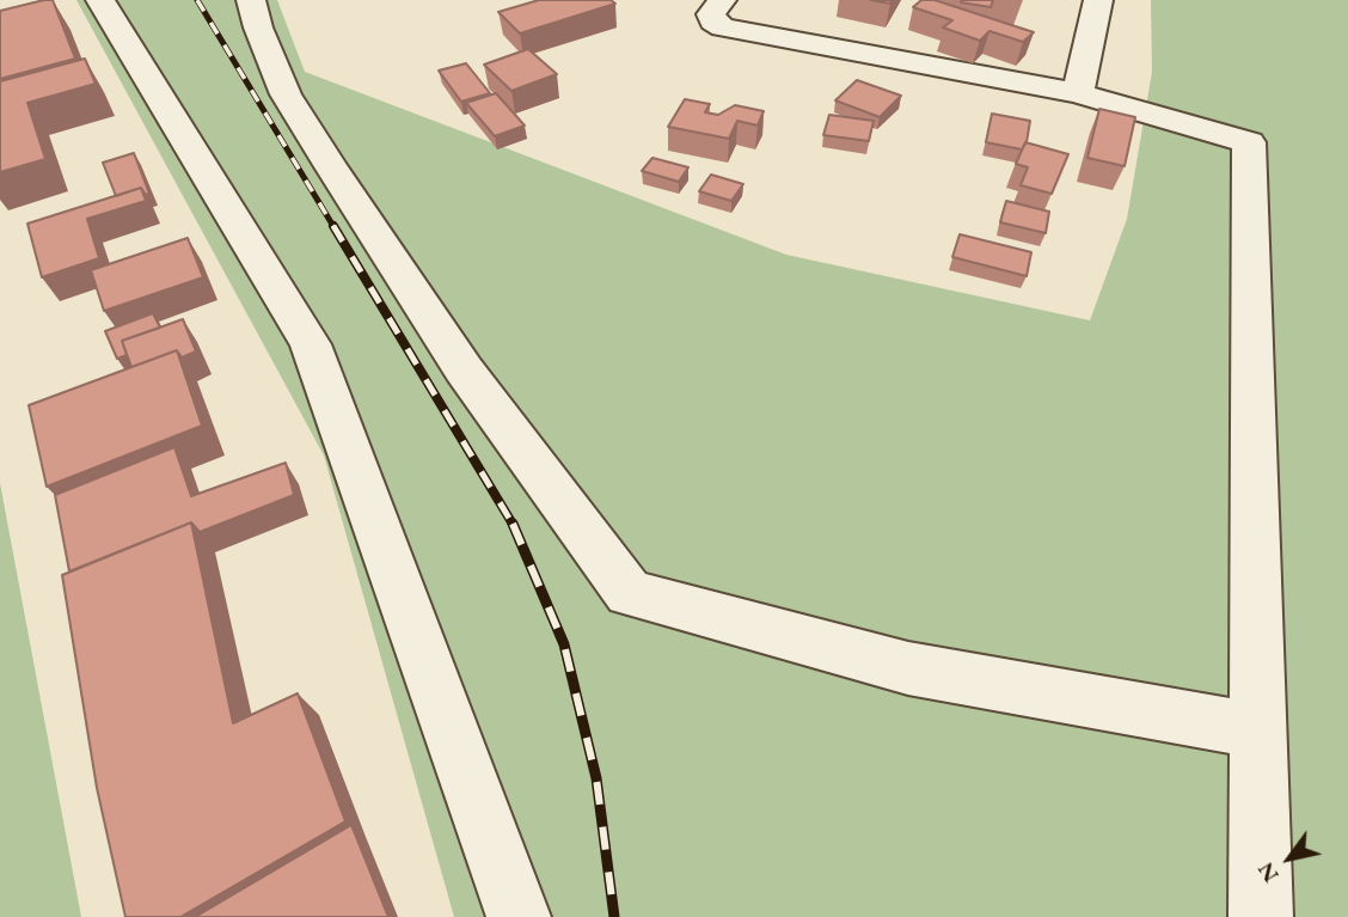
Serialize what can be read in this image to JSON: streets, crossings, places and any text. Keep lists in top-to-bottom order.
{
  "north": "bottom left"
}
